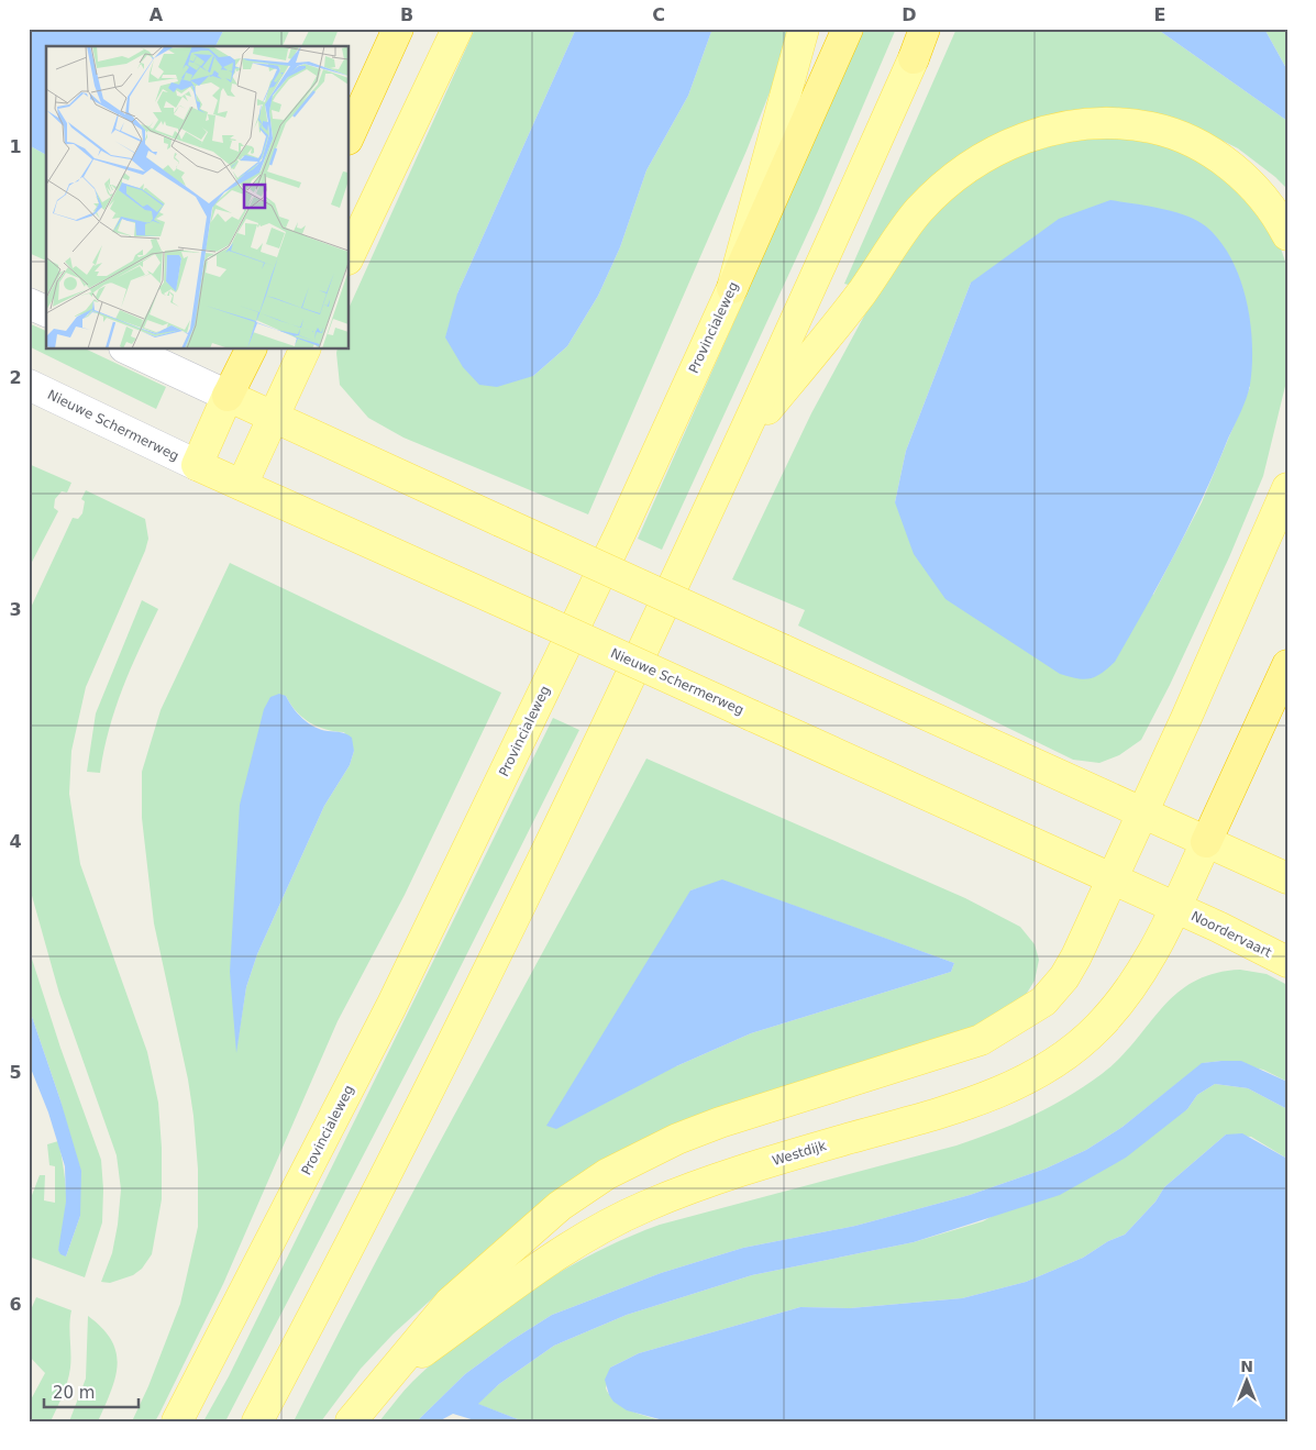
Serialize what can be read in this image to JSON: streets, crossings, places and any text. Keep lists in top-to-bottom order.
{
  "streets": {
    "highway": ["Provincialeweg"],
    "main road": ["Nieuwe Schermerweg", "Noordervaart", "Westdijk"]
  },
  "crossings": [
    ["Nieuwe Schermerweg", "Noordervaart"],
    ["Nieuwe Schermerweg", "Westdijk"],
    ["Noordervaart", "Westdijk"]
  ],
  "scale_bar": "20 m",
  "north": "top",
  "grid": {
    "columns": [
      "A",
      "B",
      "C",
      "D",
      "E"
    ],
    "rows": [
      "1",
      "2",
      "3",
      "4",
      "5",
      "6"
    ]
  }
}
